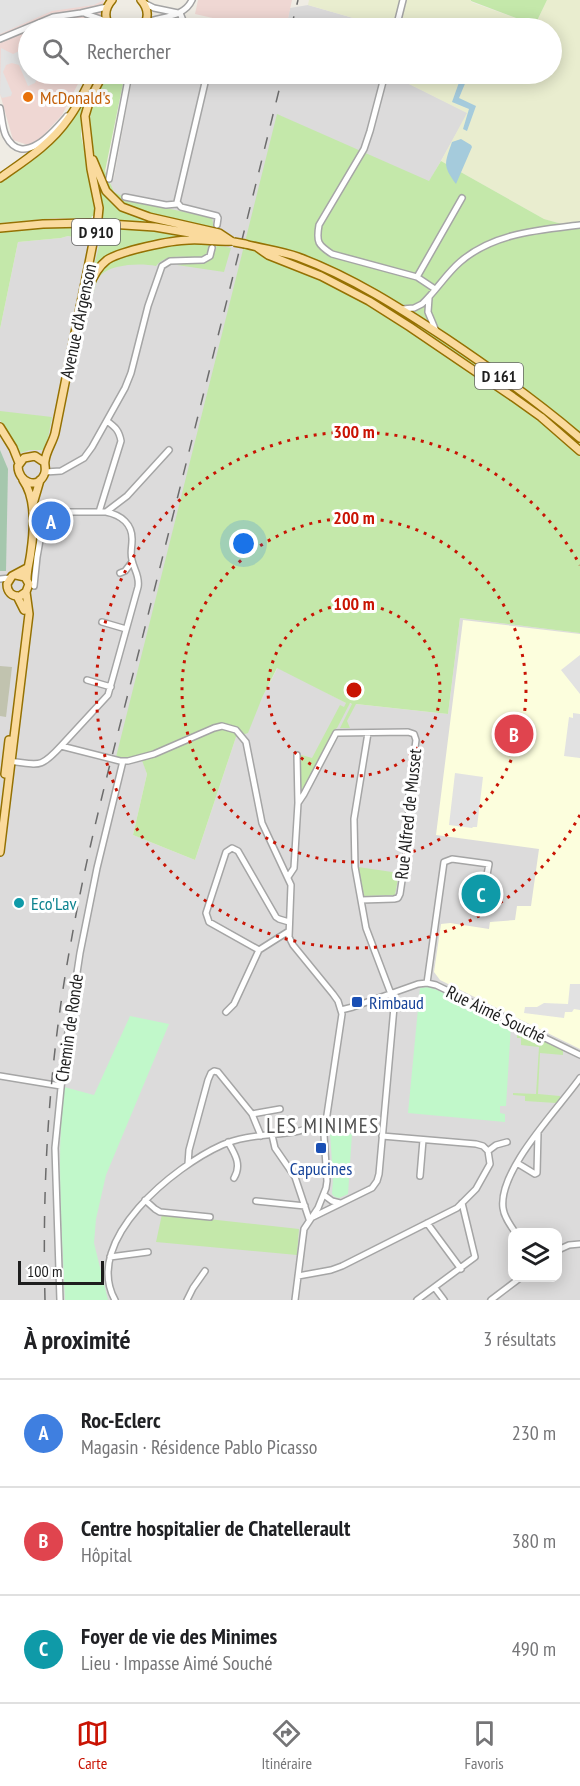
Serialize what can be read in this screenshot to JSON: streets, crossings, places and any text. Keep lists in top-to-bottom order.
{
  "streets": {
    "main road": ["D 910", "Avenue d'Argenson", "D 161"],
    "street": ["Rue Alfred de Musset", "Rue Aimé Souché", "Chemin de Ronde"]
  },
  "districts": ["LES MINIMES"],
  "places": {
    "other": ["McDonald's", "Eco'Lav"],
    "transit": ["Rimbaud", "Capucines"]
  },
  "scale_bar": "100 m",
  "page": {
    "search": "Rechercher",
    "pins": ["A", "B", "C"],
    "scale": "100 m",
    "heading": ["À proximité", "3 résultats"],
    "list": [
      {
        "mark": "A",
        "name": "Roc-Eclerc",
        "note": "Magasin · Résidence Pablo Picasso",
        "value": "230 m"
      },
      {
        "mark": "B",
        "name": "Centre hospitalier de Chatellerault",
        "note": "Hôpital",
        "value": "380 m"
      },
      {
        "mark": "C",
        "name": "Foyer de vie des Minimes",
        "note": "Lieu · Impasse Aimé Souché",
        "value": "490 m"
      }
    ],
    "nav": ["Carte", "Itinéraire", "Favoris"]
  },
  "rings": ["300 m", "200 m", "100 m"]
}
